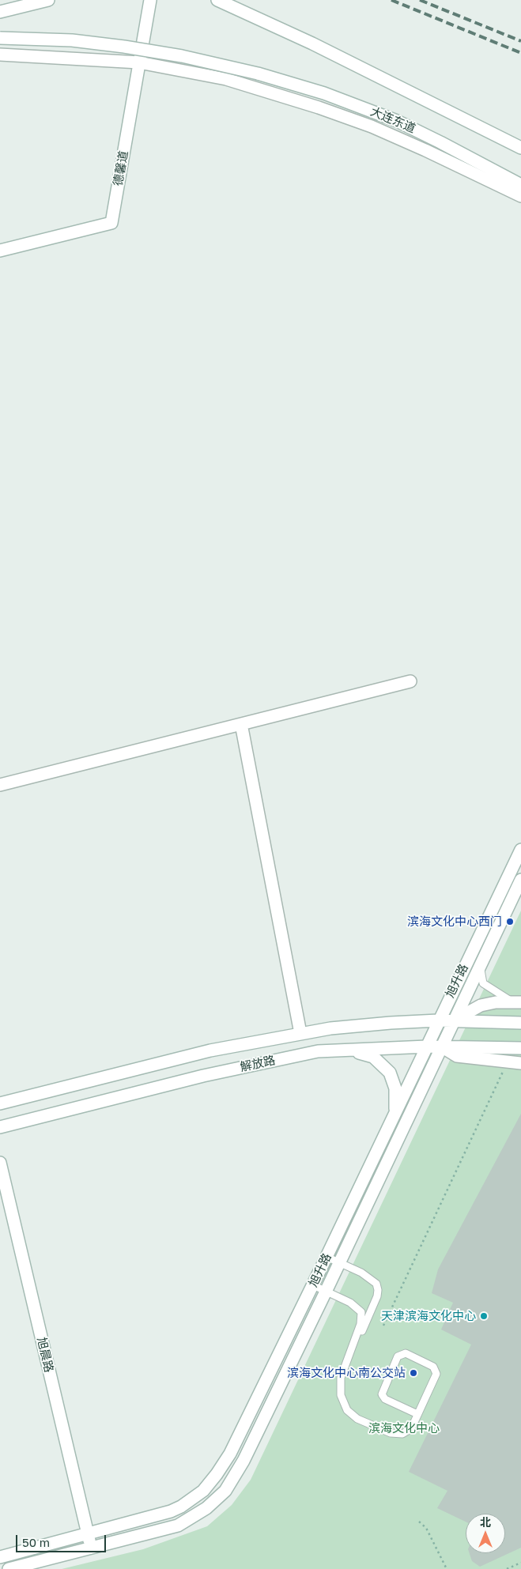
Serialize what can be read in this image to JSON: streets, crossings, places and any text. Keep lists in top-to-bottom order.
{
  "streets": {
    "street": [
      "大连东道",
      "德馨道",
      "旭升路",
      "解放路",
      "旭晨路"
    ]
  },
  "crossings": [
    ["旭升路", "解放路"],
    ["旭升路", "旭晨路"]
  ],
  "parks": ["滨海文化中心"],
  "places": ["滨海文化中心西门", "天津滨海文化中心", "滨海文化中心南公交站"],
  "scale_bar": "50 m",
  "north": "top"
}
